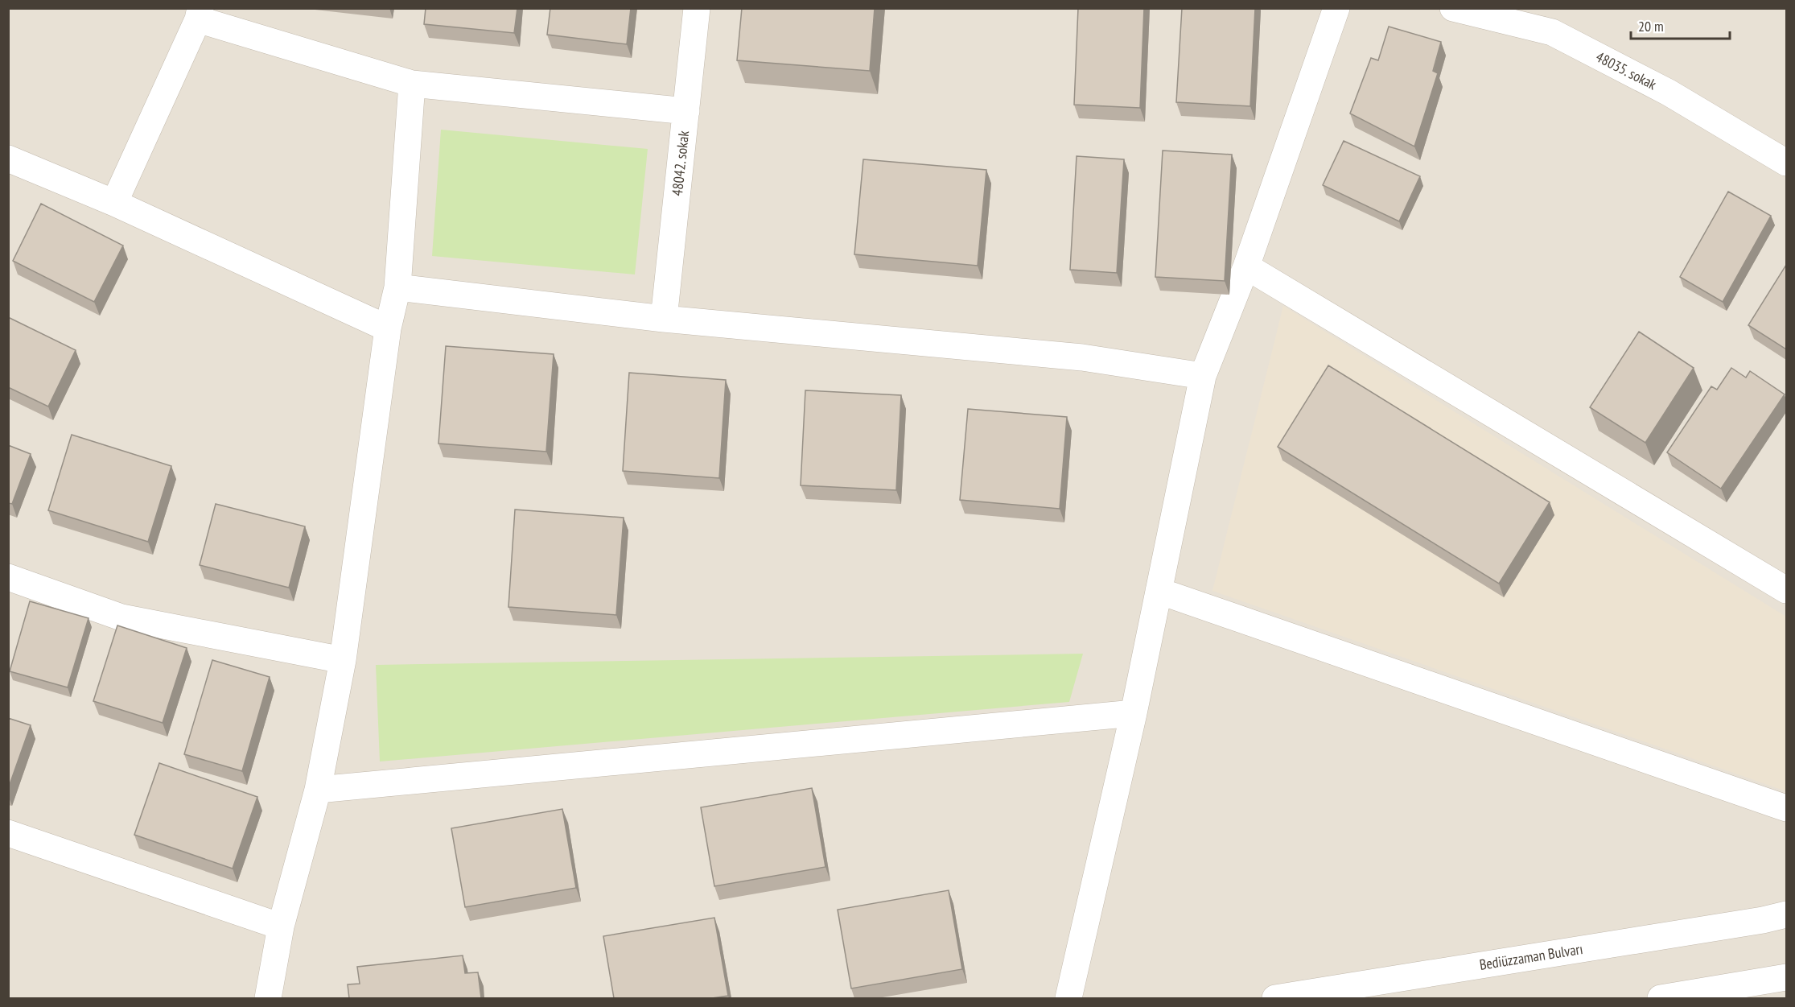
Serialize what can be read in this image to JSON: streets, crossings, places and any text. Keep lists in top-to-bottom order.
{
  "streets": {
    "street": ["48035. sokak", "48042. sokak", "Bediüzzaman Bulvarı"]
  },
  "scale_bar": "20 m"
}
